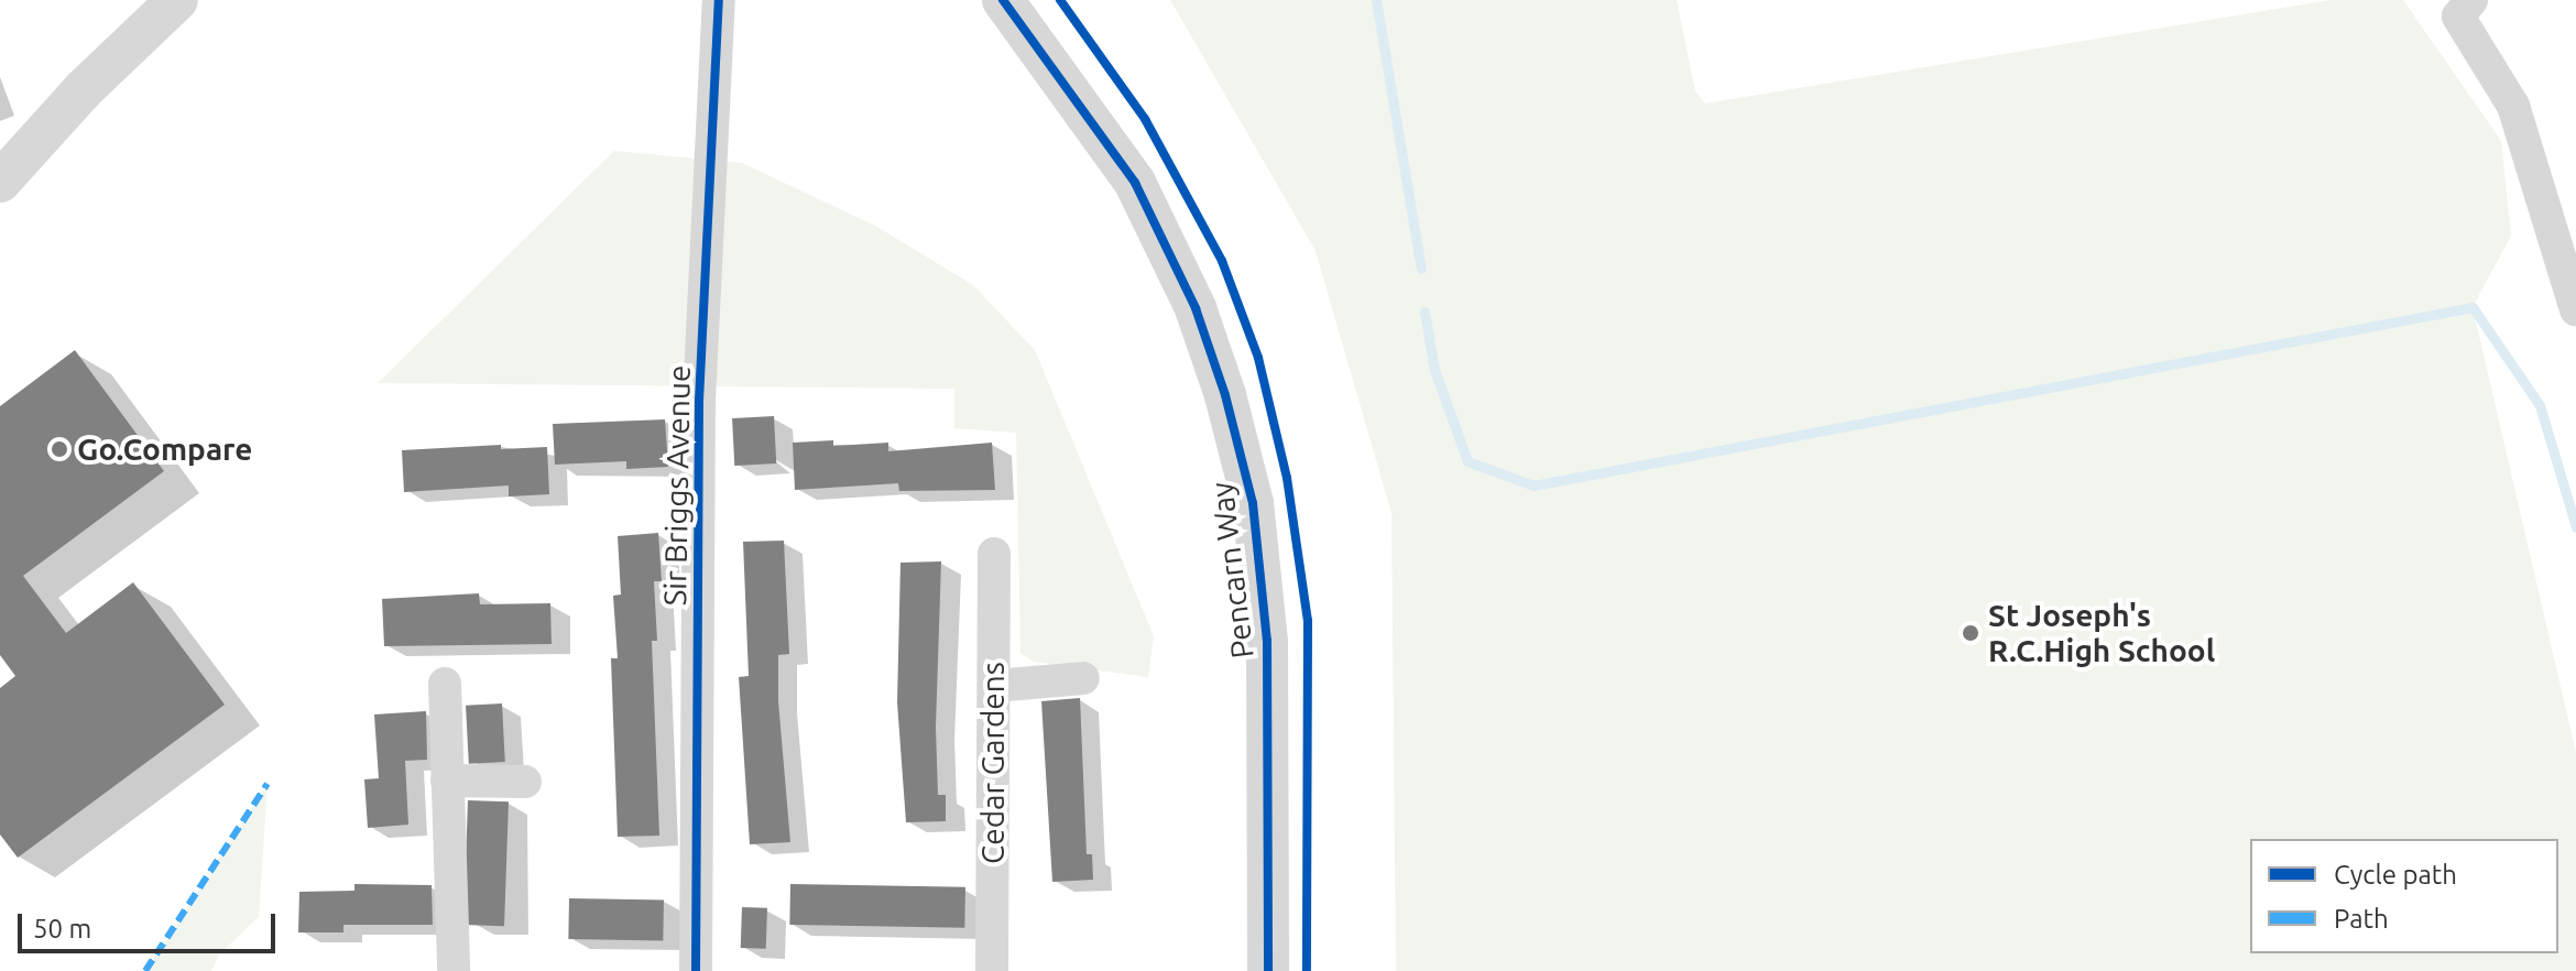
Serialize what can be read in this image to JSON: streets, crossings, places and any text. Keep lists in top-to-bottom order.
{
  "streets": {
    "street": ["Sir Briggs Avenue", "Pencarn Way", "Cedar Gardens"]
  },
  "places": ["Go.Compare", "St Joseph's R.C.High School"],
  "legend": ["Cycle path", "Path"],
  "scale_bar": "50 m"
}
